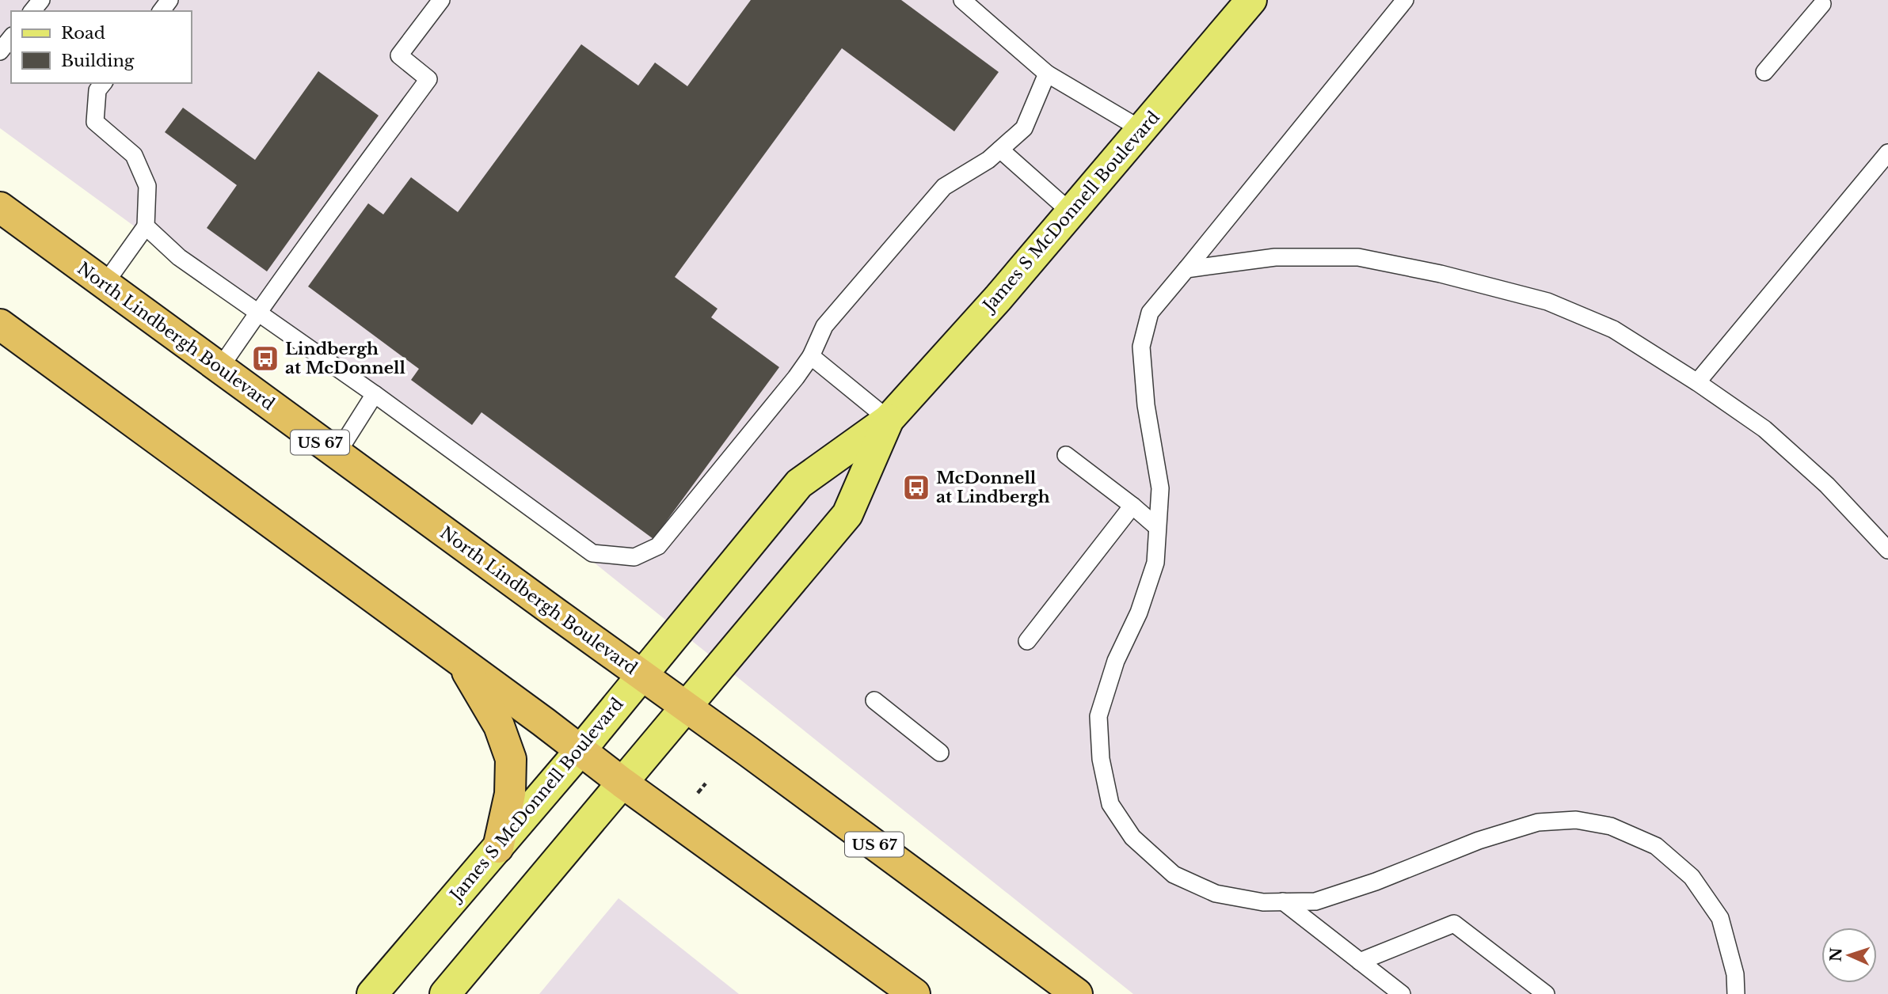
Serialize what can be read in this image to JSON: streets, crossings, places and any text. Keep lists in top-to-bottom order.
{
  "streets": {
    "highway": ["North Lindbergh Boulevard", "US 67"],
    "main road": ["James S McDonnell Boulevard"]
  },
  "crossings": [
    ["James S McDonnell Boulevard", "North Lindbergh Boulevard"]
  ],
  "places": {
    "bus stop": ["Lindbergh at McDonnell", "McDonnell at Lindbergh"]
  },
  "legend": ["Road", "Building"],
  "north": "left"
}
